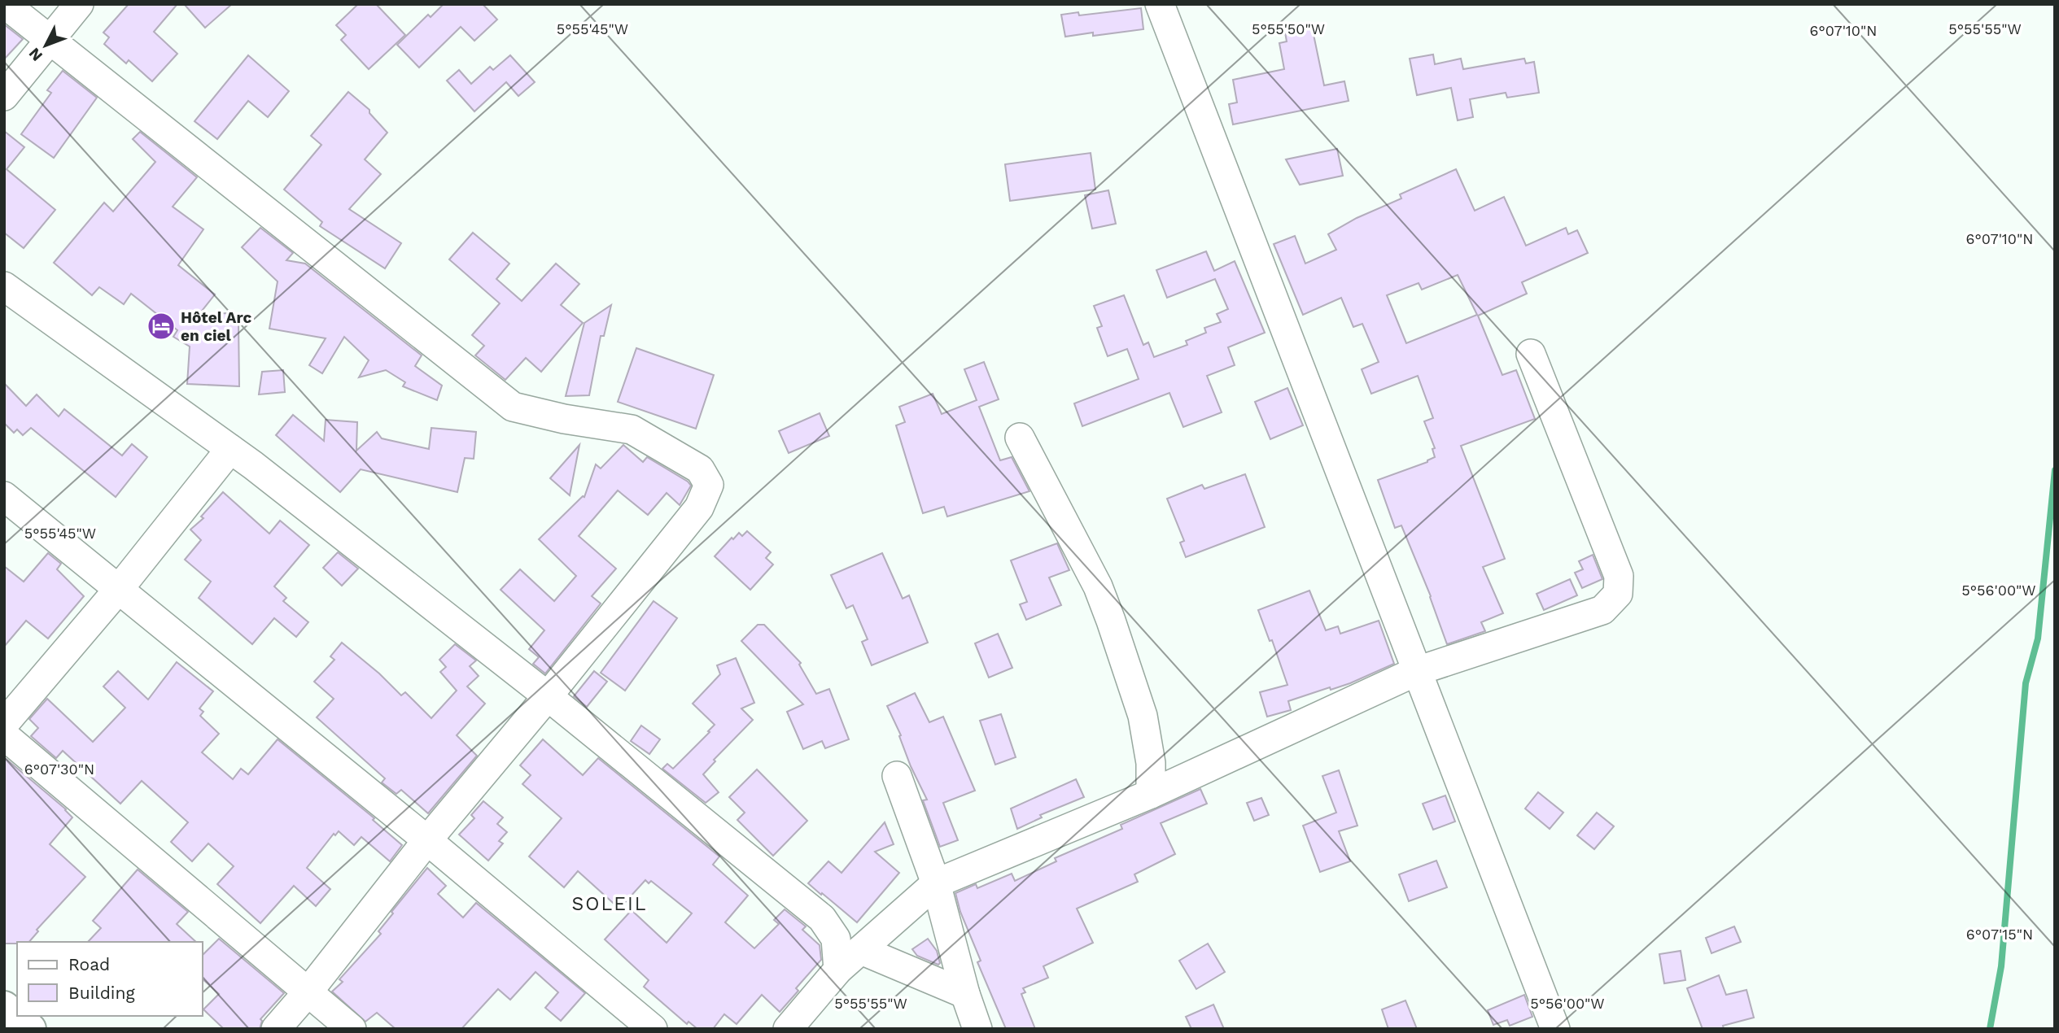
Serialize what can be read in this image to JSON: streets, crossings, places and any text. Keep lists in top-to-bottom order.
{
  "districts": ["SOLEIL"],
  "places": {
    "hotel": ["Hôtel Arc en ciel"]
  },
  "legend": ["Road", "Building"],
  "north": "bottom left",
  "coordinates": [
    "5°55'45\"W",
    "5°55'50\"W",
    "5°55'55\"W",
    "6°07'10\"N",
    "5°56'00\"W",
    "6°07'30\"N",
    "6°07'15\"N"
  ]
}
